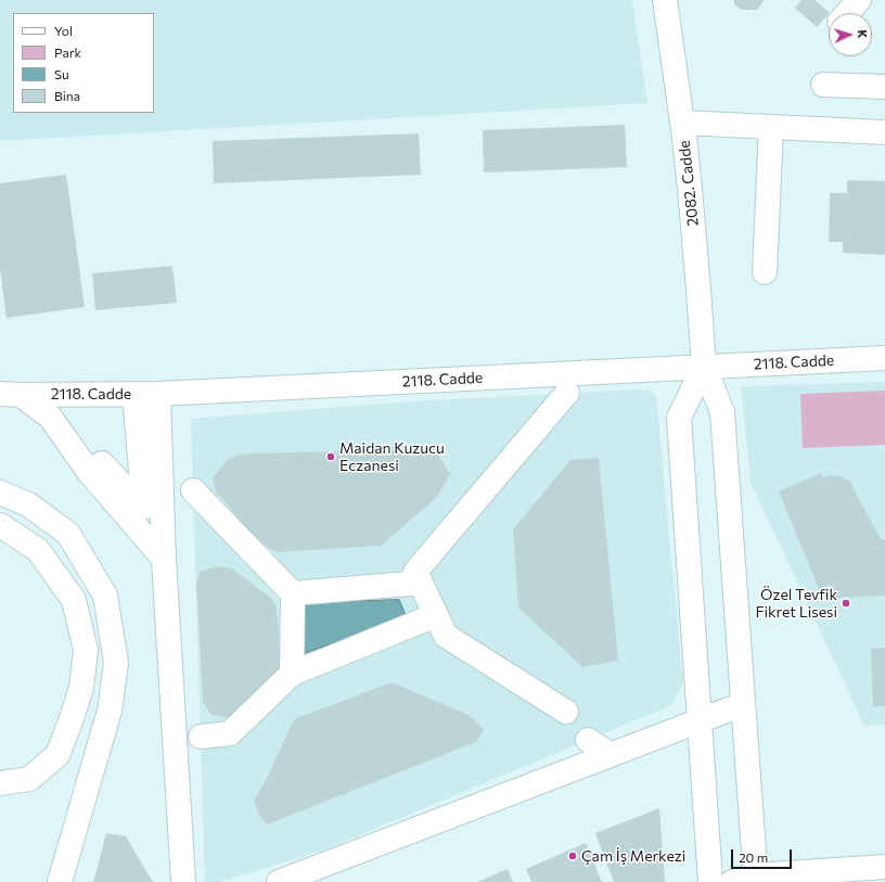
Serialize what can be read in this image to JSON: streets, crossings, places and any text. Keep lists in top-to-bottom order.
{
  "streets": {
    "street": ["2082. Cadde", "2118. Cadde"]
  },
  "crossings": [
    ["2082. Cadde", "2118. Cadde"]
  ],
  "places": ["Maidan Kuzucu Eczanesi", "Özel Tevfik Fikret Lisesi", "Çam İş Merkezi"],
  "legend": [
    "Yol",
    "Park",
    "Su",
    "Bina"
  ],
  "scale_bar": "20 m",
  "north": "right"
}
